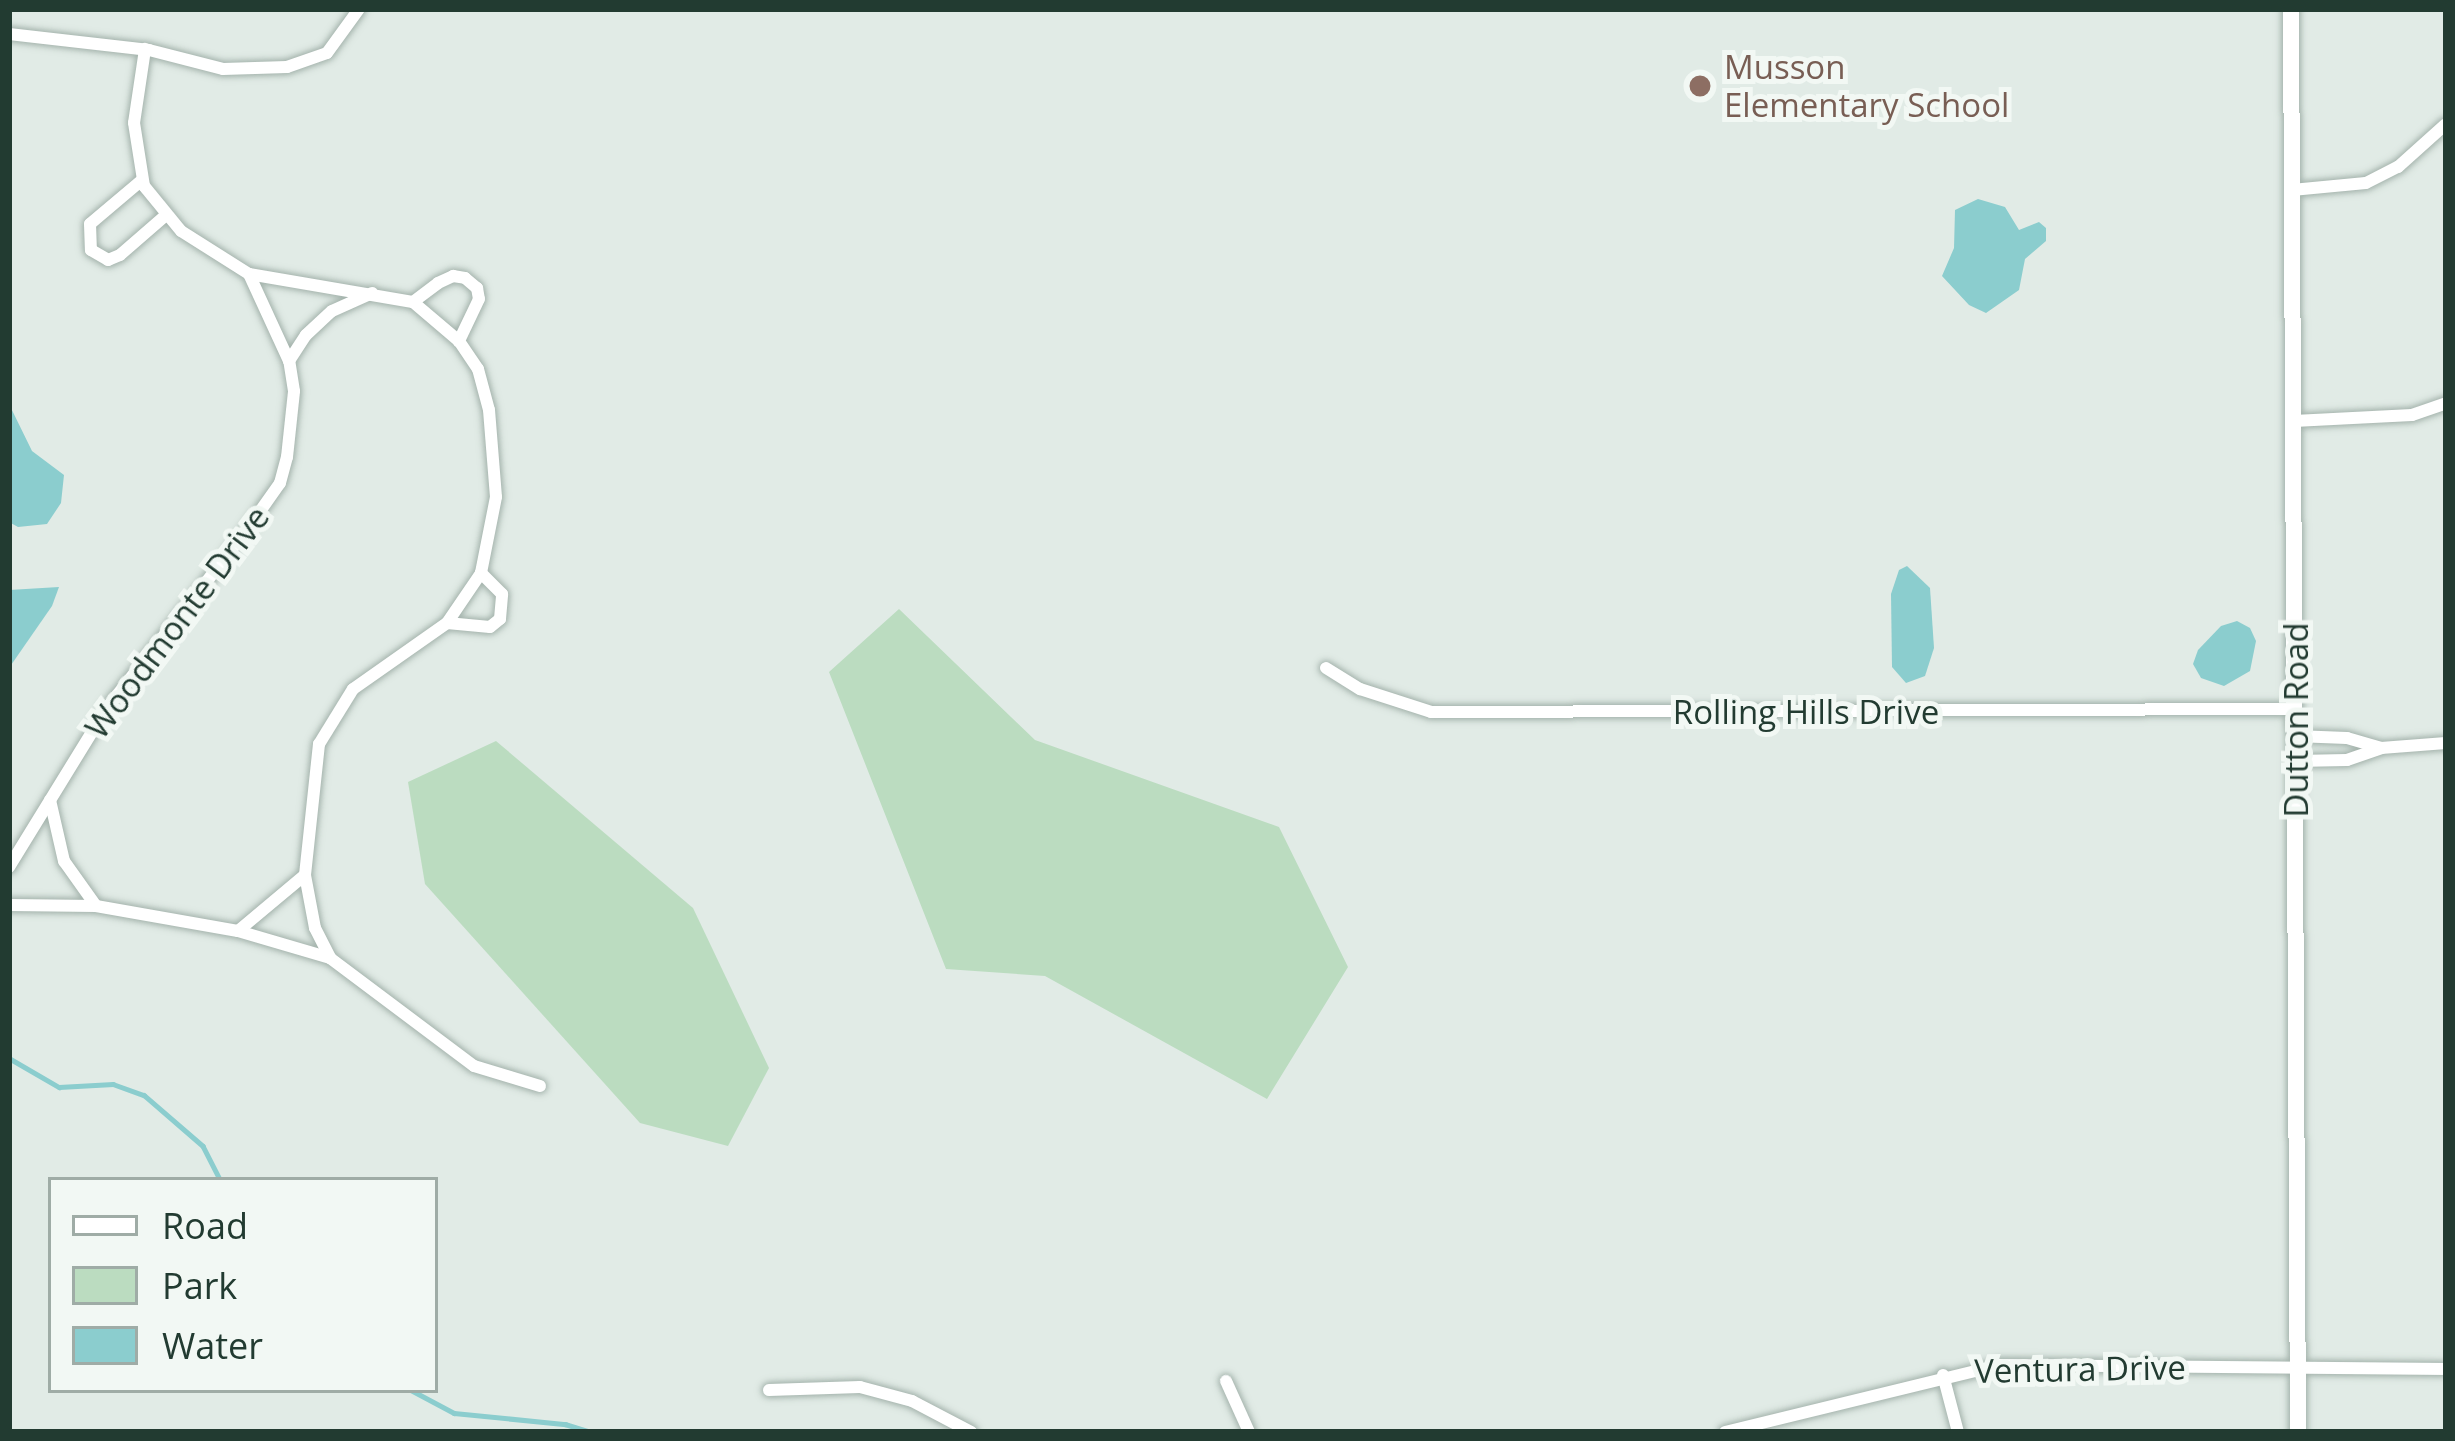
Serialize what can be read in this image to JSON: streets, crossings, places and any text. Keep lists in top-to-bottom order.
{
  "streets": {
    "street": [
      "Woodmonte Drive",
      "Rolling Hills Drive",
      "Dutton Road",
      "Ventura Drive"
    ]
  },
  "crossings": [
    ["Rolling Hills Drive", "Dutton Road"],
    ["Dutton Road", "Ventura Drive"]
  ],
  "places": ["Musson Elementary School"],
  "legend": ["Road", "Park", "Water"]
}
